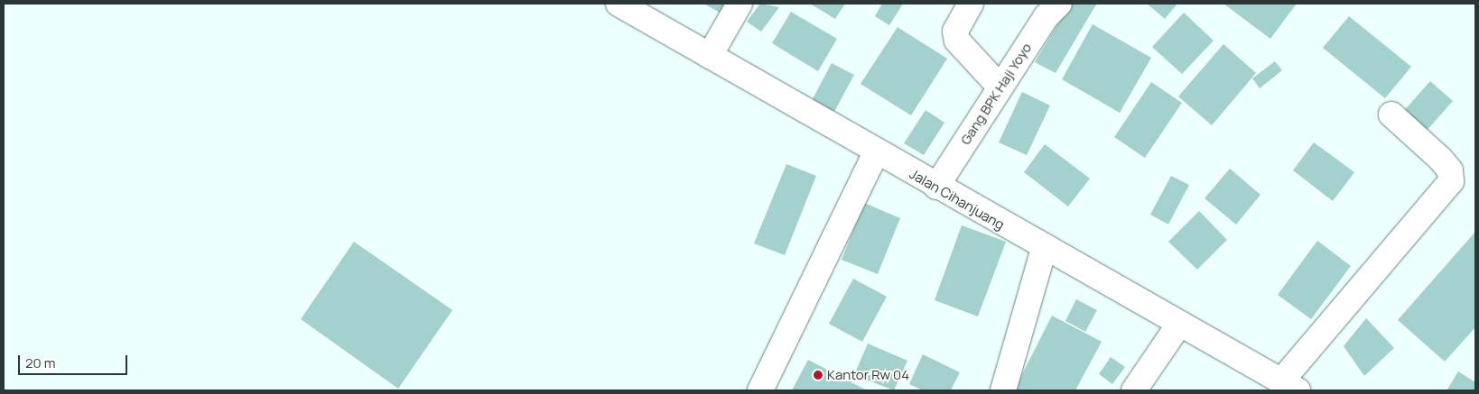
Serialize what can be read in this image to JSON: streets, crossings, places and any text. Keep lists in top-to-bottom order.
{
  "streets": {
    "street": ["Gang BPK Haji Yoyo", "Jalan Cihanjuang"]
  },
  "crossings": [
    ["Gang BPK Haji Yoyo", "Jalan Cihanjuang"]
  ],
  "places": ["Kantor Rw 04"],
  "scale_bar": "20 m"
}
